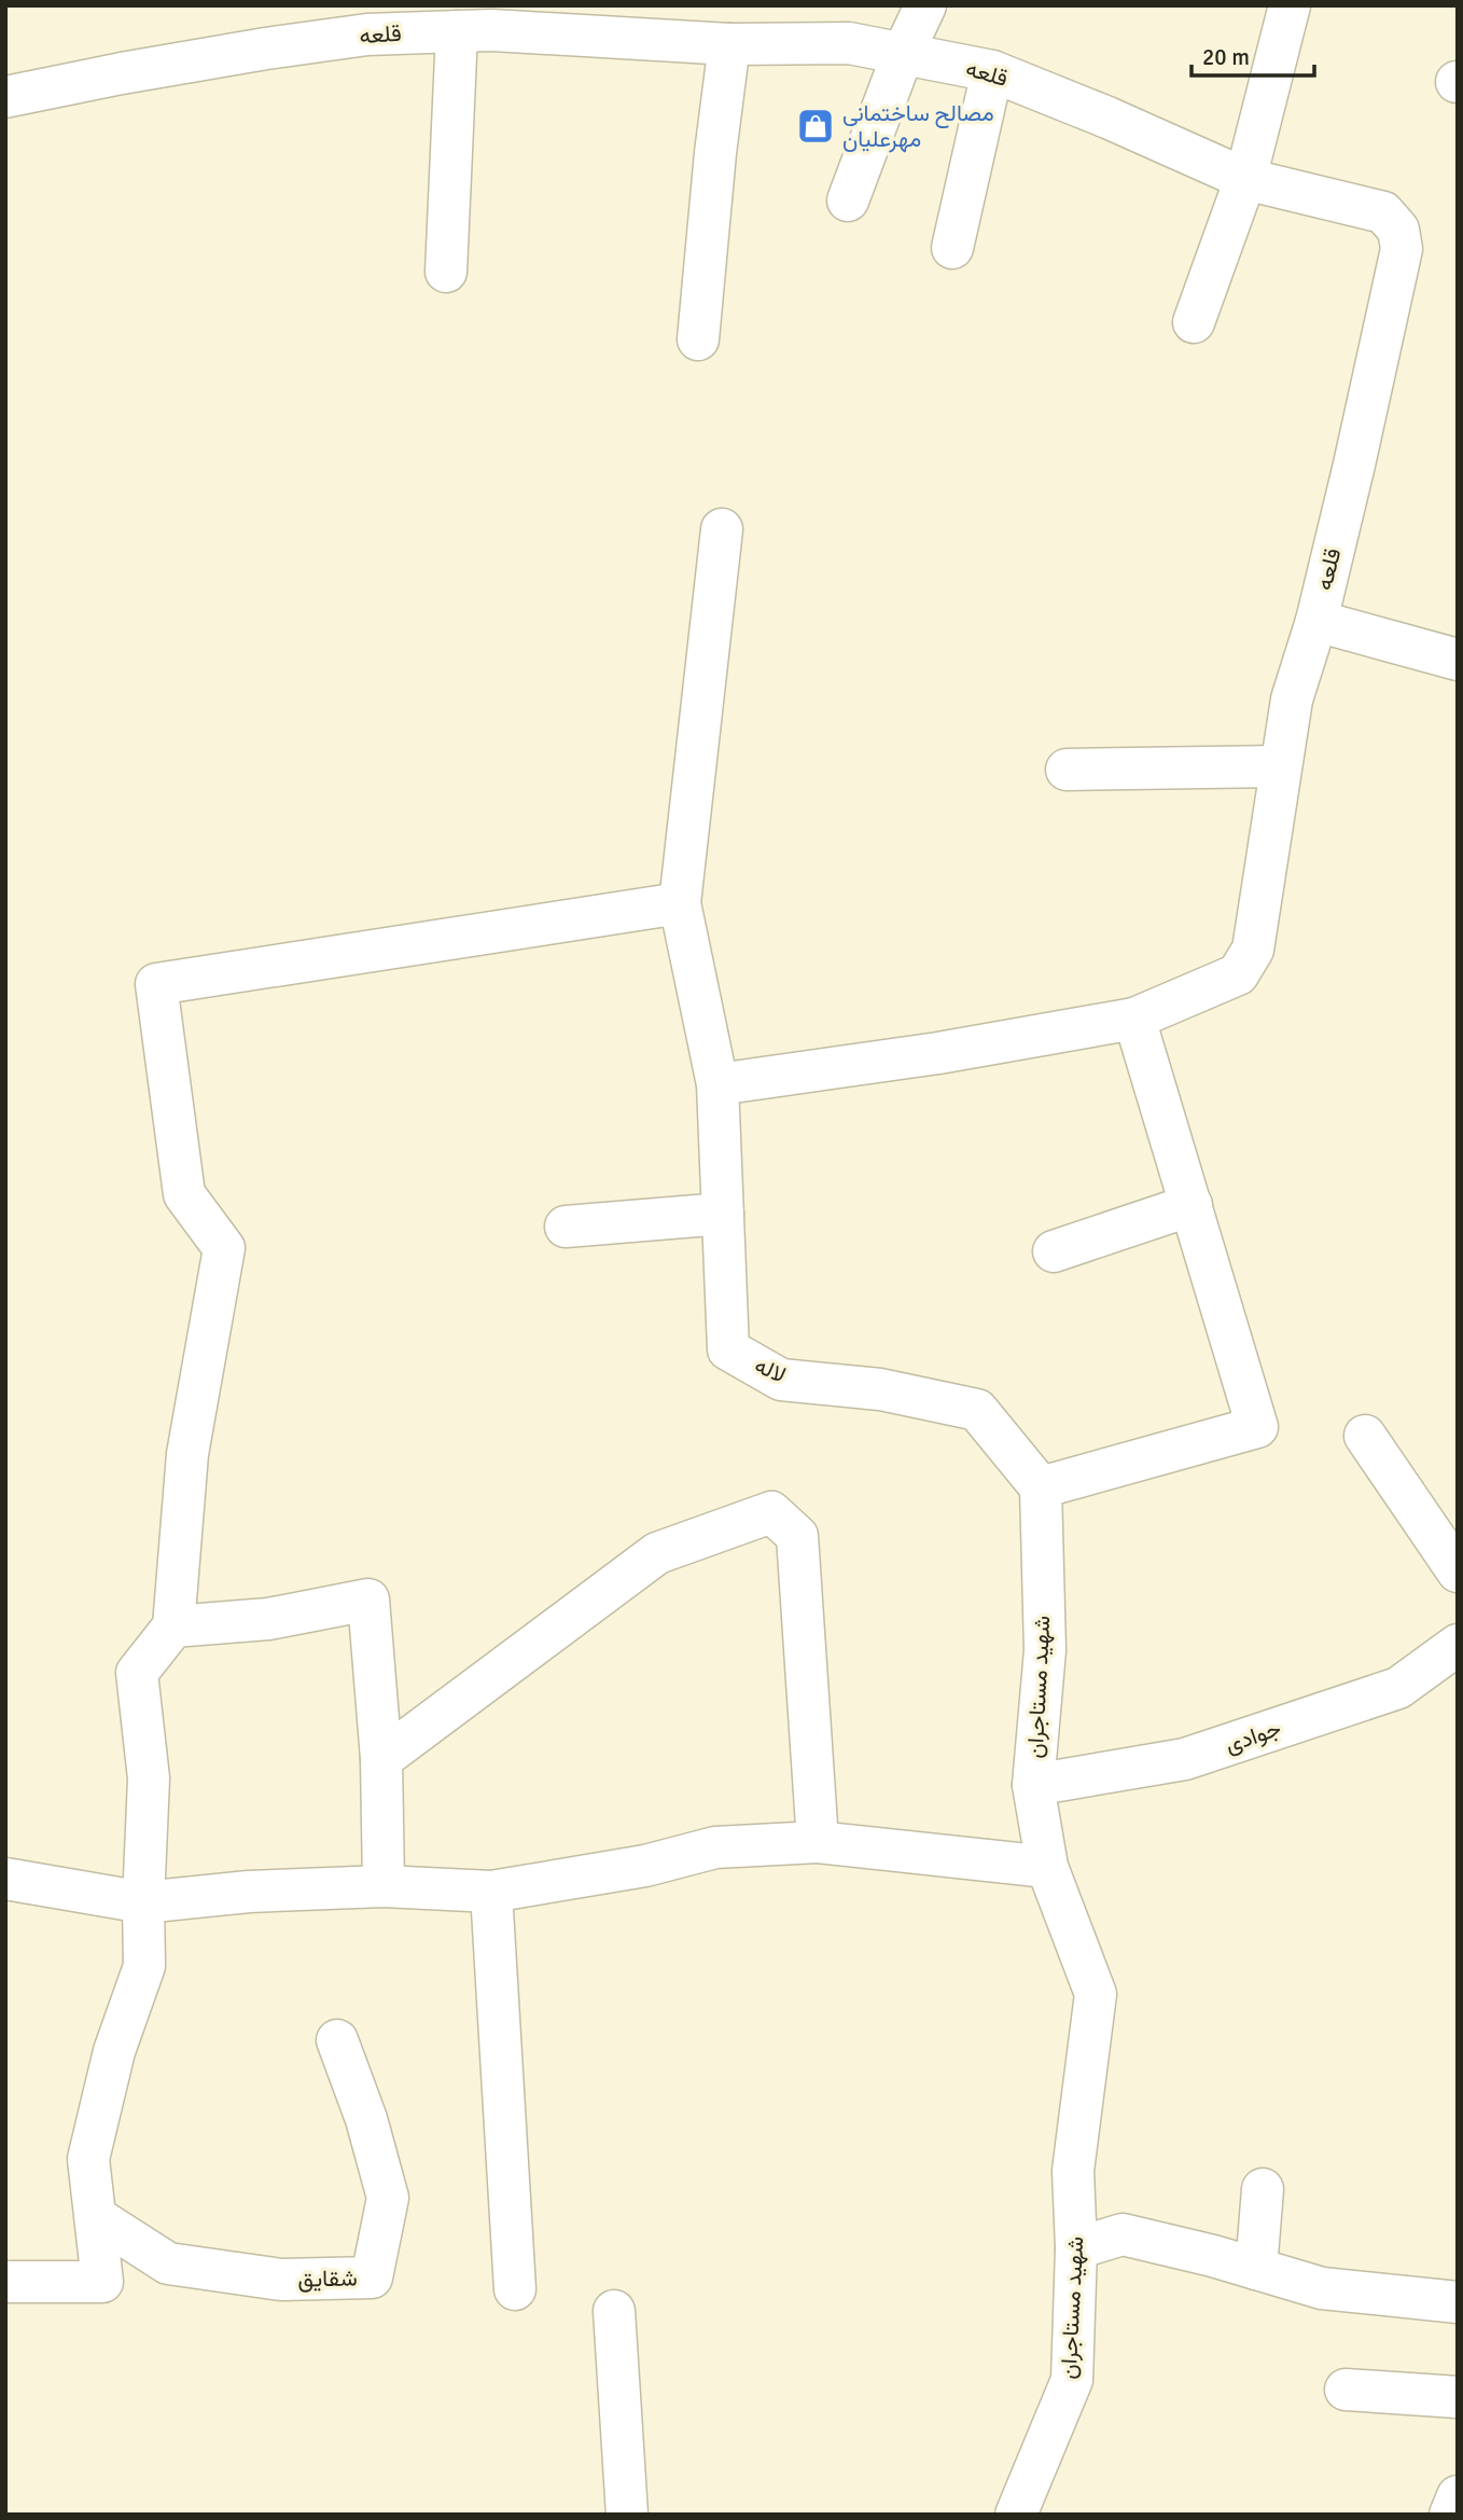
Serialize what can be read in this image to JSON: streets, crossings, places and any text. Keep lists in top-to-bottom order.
{
  "streets": {
    "street": [
      "قلعه",
      "لاله",
      "شهید مستاجران",
      "جوادی",
      "شقایق"
    ]
  },
  "crossings": [
    ["لاله", "شهید مستاجران"],
    ["شهید مستاجران", "جوادی"]
  ],
  "places": {
    "shop": ["مصالح ساختمانی مهرعلیان"]
  },
  "scale_bar": "20 m"
}
